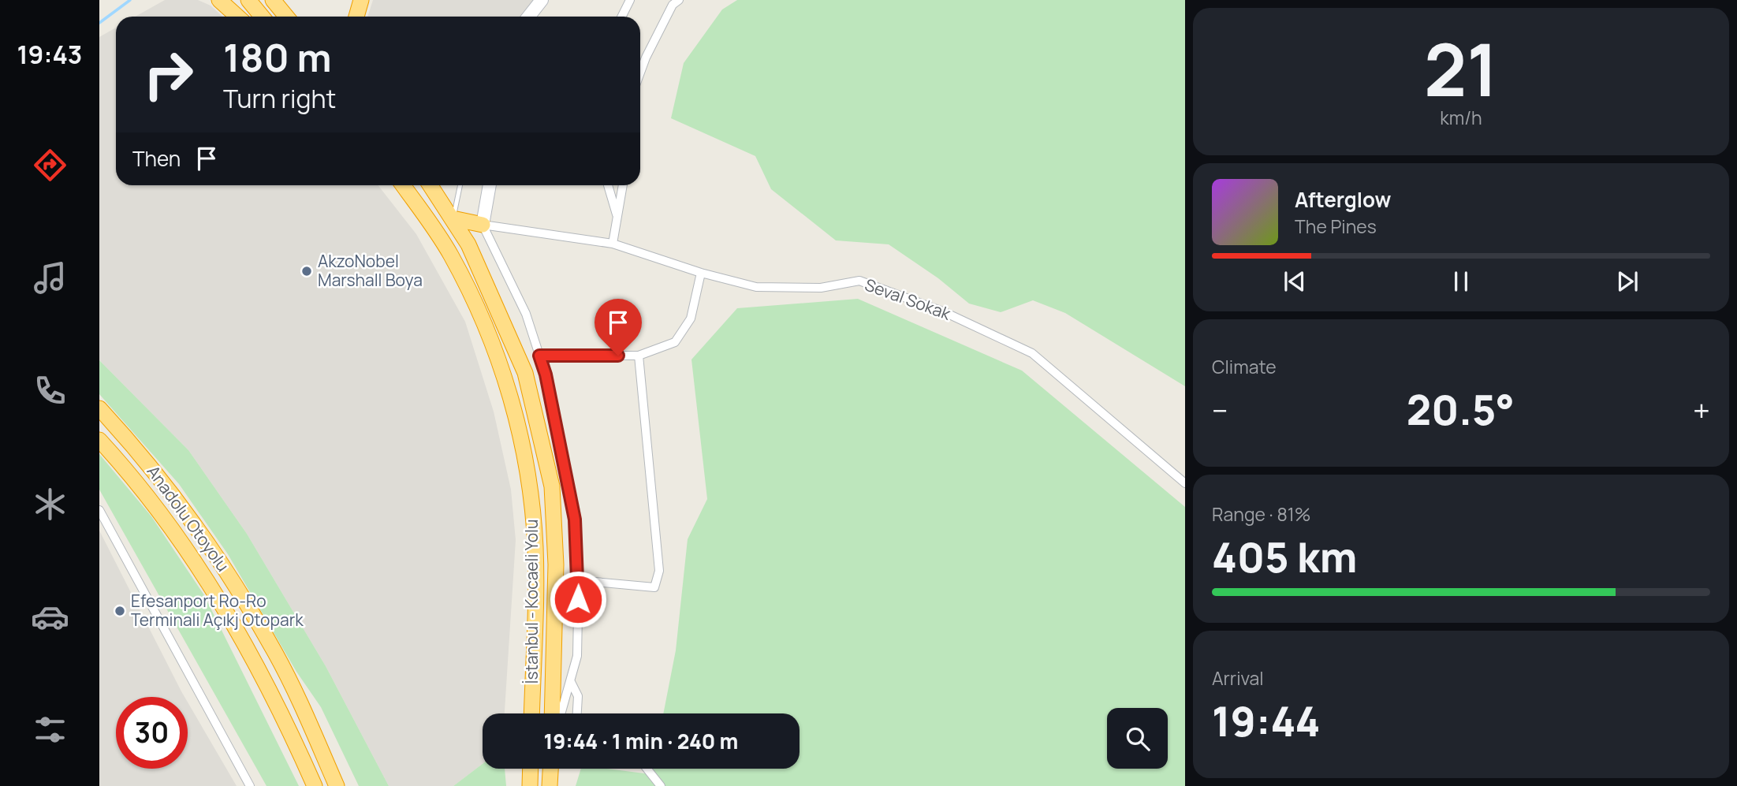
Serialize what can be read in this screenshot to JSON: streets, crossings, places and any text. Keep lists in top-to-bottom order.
{
  "streets": {
    "highway": ["Anadolu Otoyolu", "İstanbul - Kocaeli Yolu"],
    "street": ["Seval Sokak"]
  },
  "places": ["AkzoNobel Marshall Boya", "Efesanport Ro-Ro Terminali Açıkj Otopark"],
  "page": {
    "tabs": "19:43",
    "tile": [
      ["21", "km/h"],
      "Climate",
      ["Range · 81%", "405 km"],
      ["Arrival", "19:44"]
    ],
    "turn": ["180 m", "Turn right"],
    "then": "Then",
    "song": ["Afterglow", "The Pines"],
    "heat": ["−", "20.5°", "+"],
    "limit": "30",
    "trip": "19:44 · 1 min · 240 m"
  }
}
